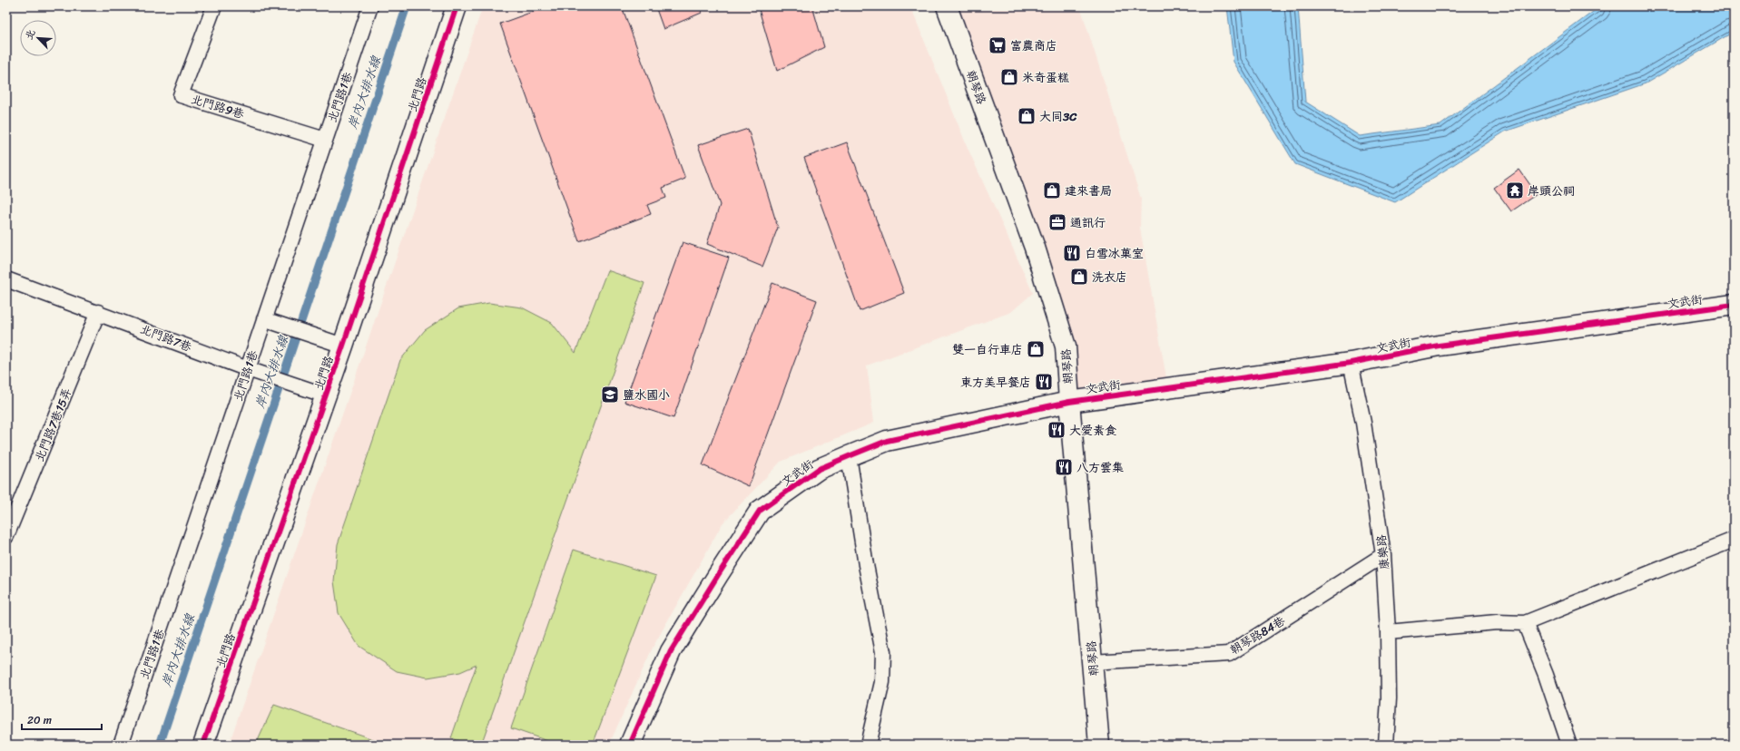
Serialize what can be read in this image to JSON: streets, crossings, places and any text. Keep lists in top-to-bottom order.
{
  "streets": {
    "street": ["朝琴路", "北門路", "文武街"],
    "lane": [
      "北門路1巷",
      "北門路9巷",
      "北門路7巷",
      "北門路7巷15弄",
      "康樂路",
      "朝琴路84巷"
    ]
  },
  "crossings": [
    ["朝琴路", "文武街"],
    ["朝琴路", "朝琴路84巷"],
    ["北門路", "北門路7巷"],
    ["北門路1巷", "北門路9巷"],
    ["北門路1巷", "北門路7巷"],
    ["文武街", "康樂路"],
    ["北門路7巷", "北門路7巷15弄"],
    ["康樂路", "朝琴路84巷"]
  ],
  "water": ["岸內大排水線"],
  "places": {
    "supermarket": ["富農商店"],
    "shop": [
      "米奇蛋糕",
      "大同3C",
      "建來書局",
      "洗衣店",
      "雙一自行車店"
    ],
    "temple": ["岸頭公祠"],
    "office": ["通訊行"],
    "restaurant": [
      "白雪冰菓室",
      "東方美早餐店",
      "大愛素食",
      "八方雲集"
    ],
    "school or university": ["鹽水國小"]
  },
  "scale_bar": "20 m",
  "north": "top left"
}
